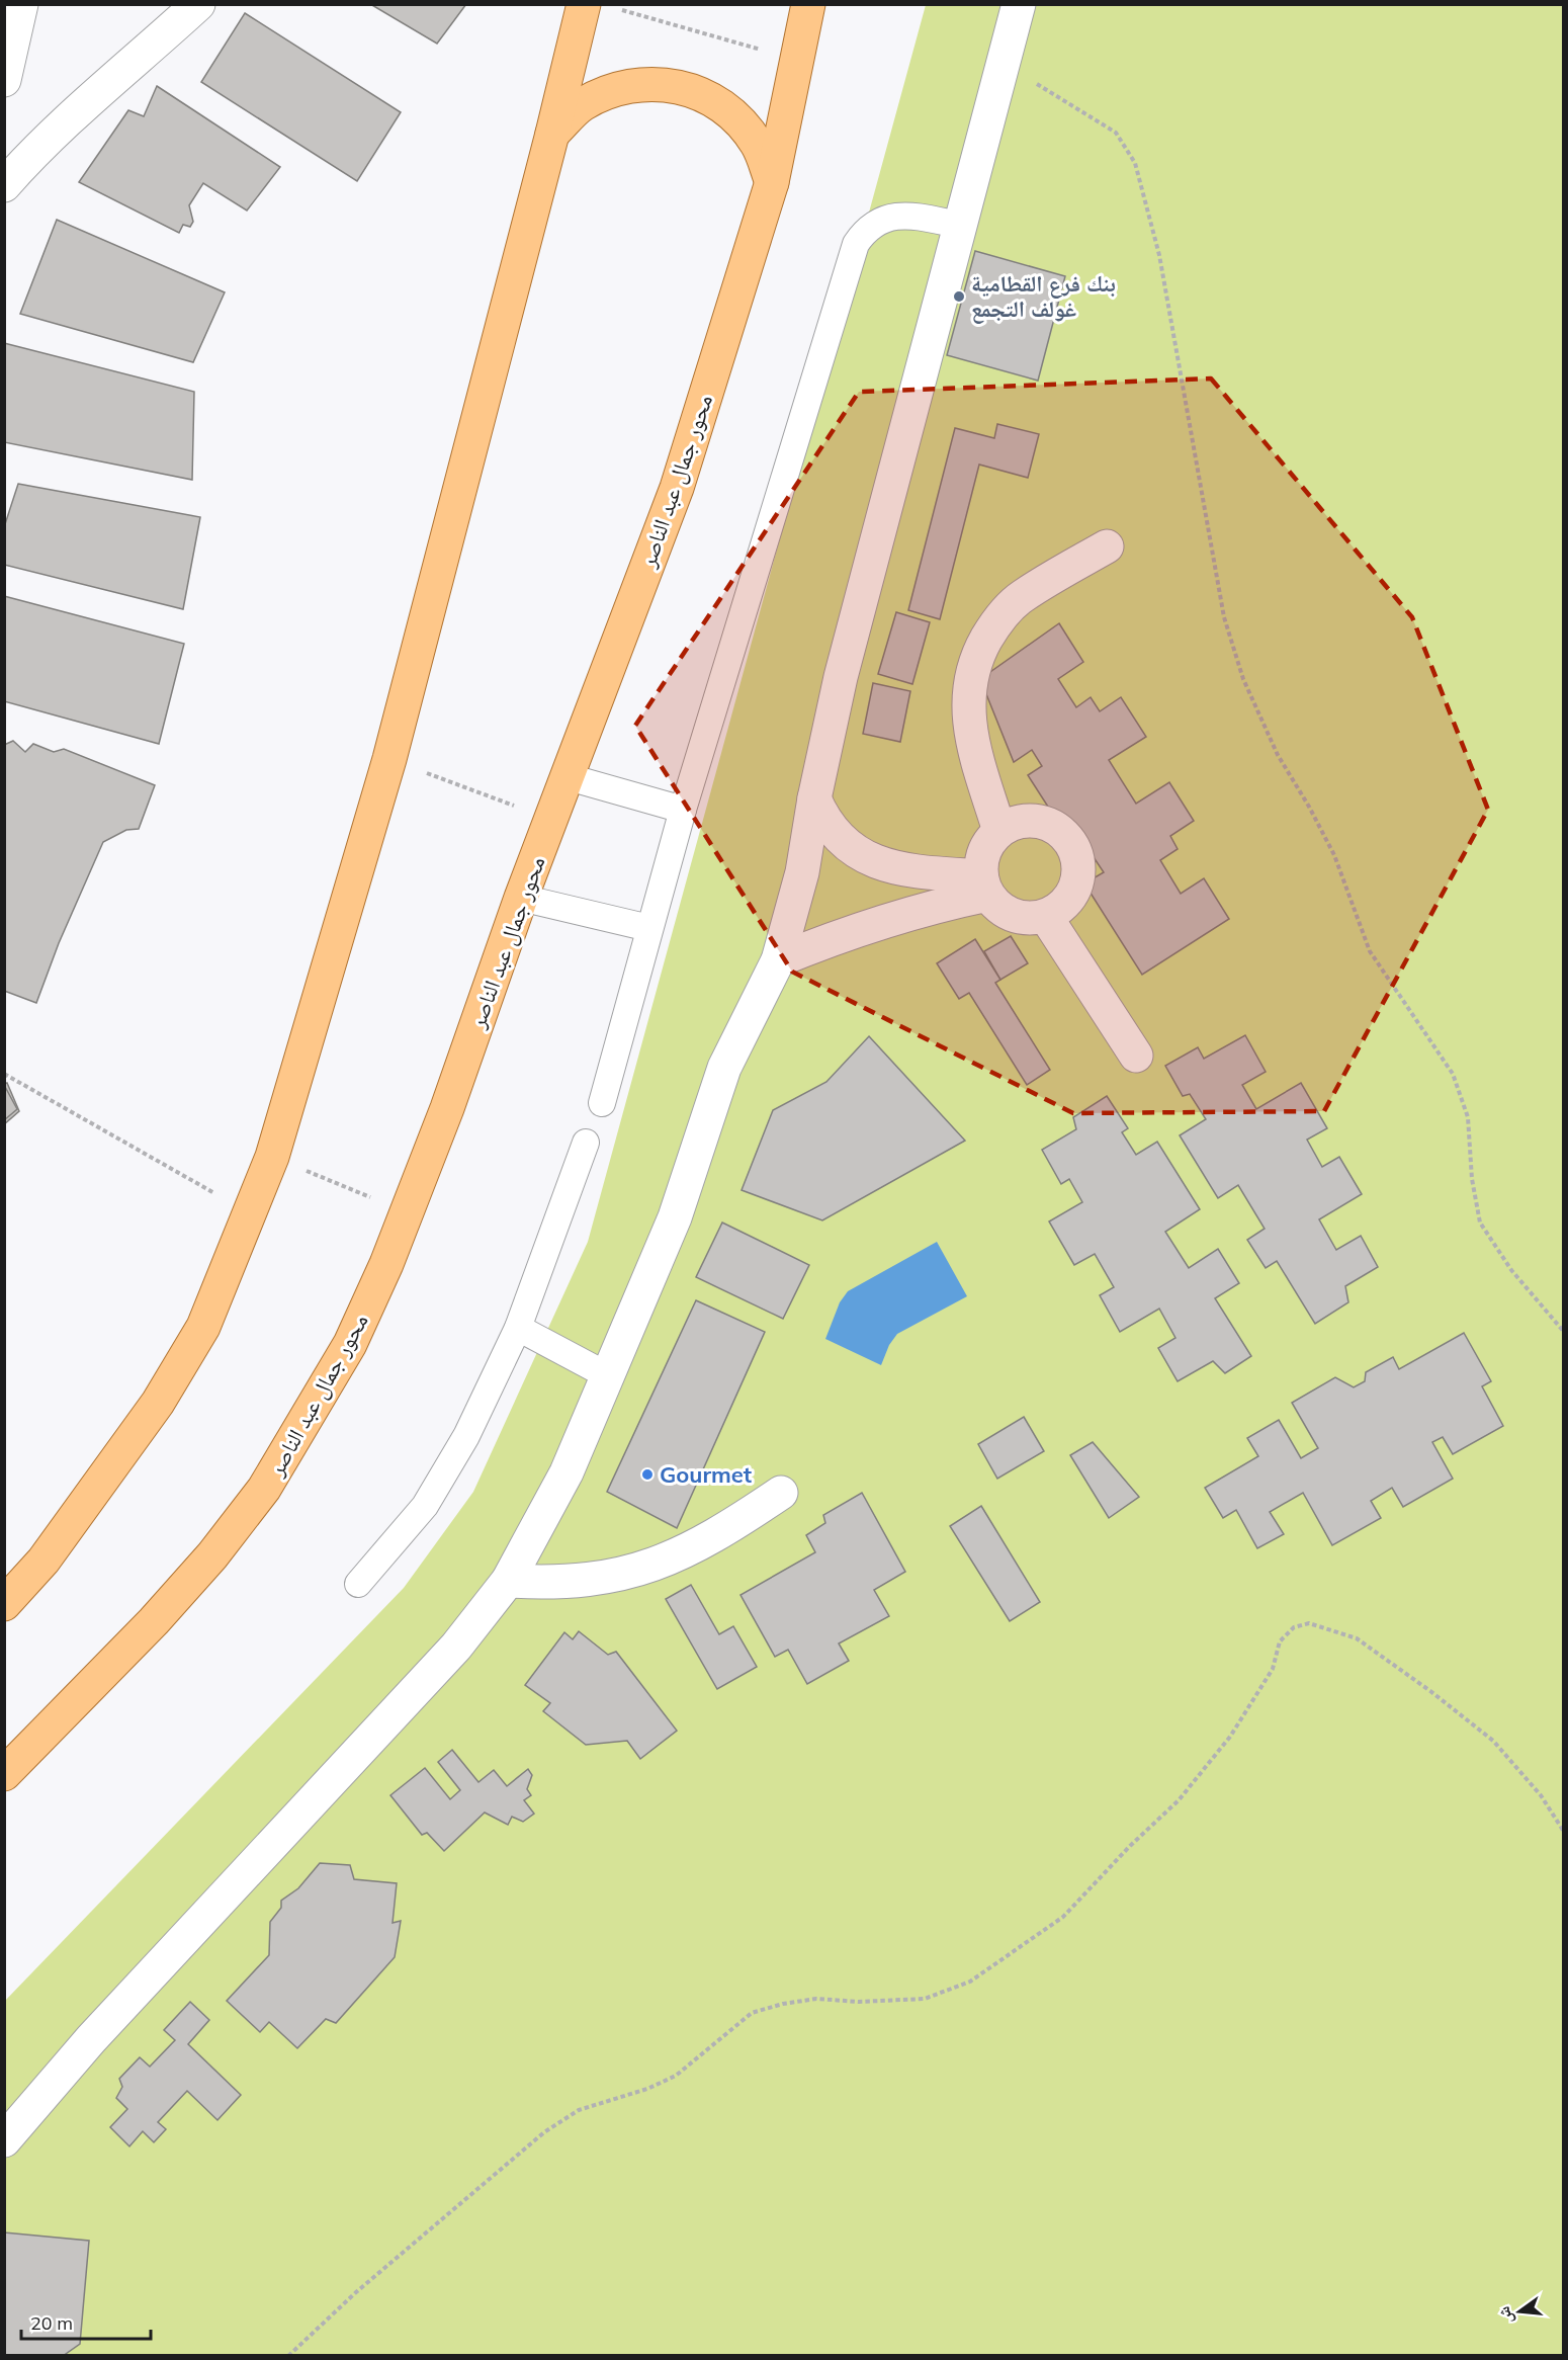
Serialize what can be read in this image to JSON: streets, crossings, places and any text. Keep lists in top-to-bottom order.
{
  "streets": {
    "main road": ["محور جمال عبد الناصر"]
  },
  "places": ["بنك فرع القطامية غولف التجمع", "Gourmet"],
  "scale_bar": "20 m",
  "north": "left"
}
